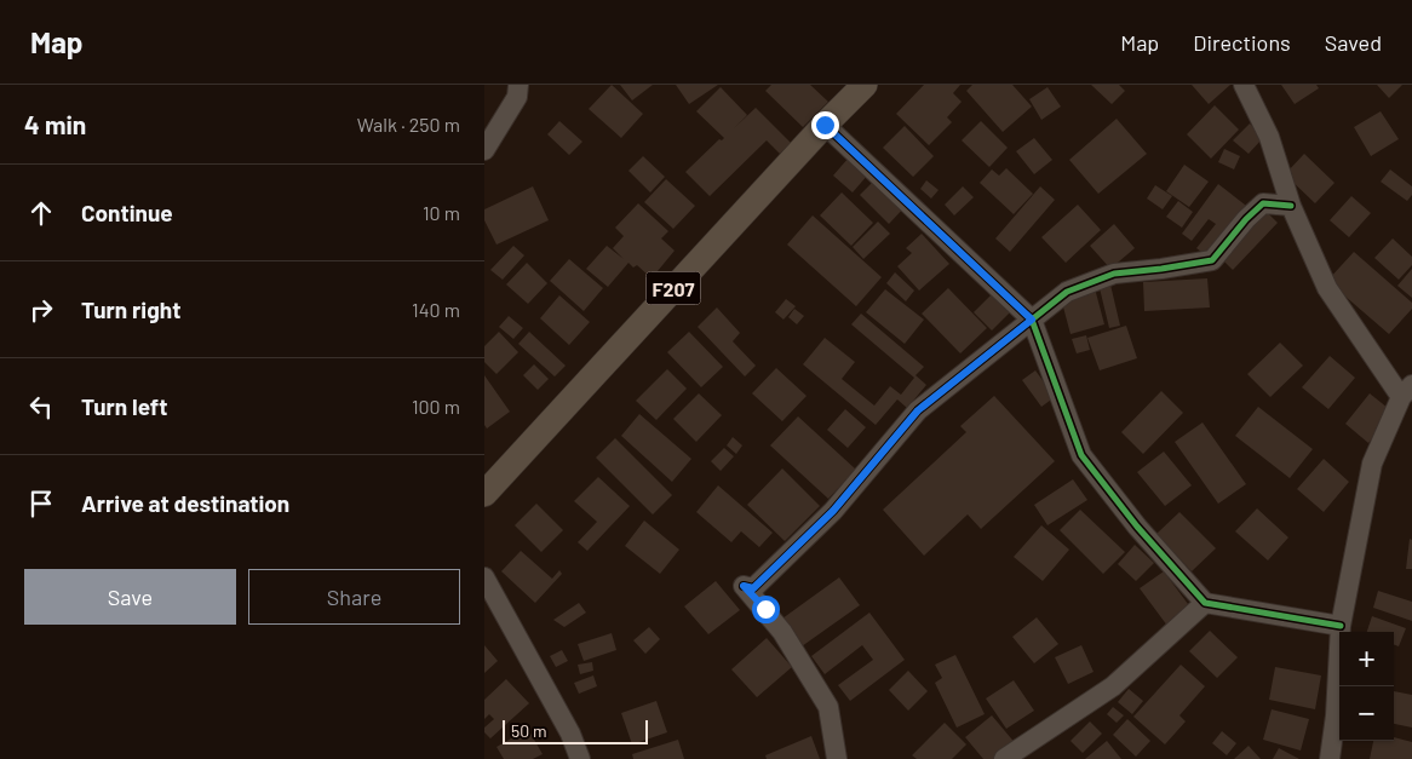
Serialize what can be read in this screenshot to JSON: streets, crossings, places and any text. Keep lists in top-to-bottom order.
{
  "streets": {
    "main road": ["F207"]
  },
  "scale_bar": "50 m",
  "page": {
    "header": "Map",
    "nav": ["Map", "Directions", "Saved"],
    "heading": ["4 min", "Walk · 250 m"],
    "list": [
      ["Continue", "10 m"],
      ["Turn right", "140 m"],
      ["Turn left", "100 m"],
      "Arrive at destination"
    ],
    "buttons": ["Save", "Share"],
    "map_buttons": ["+", "−"],
    "scale": "50 m"
  }
}
